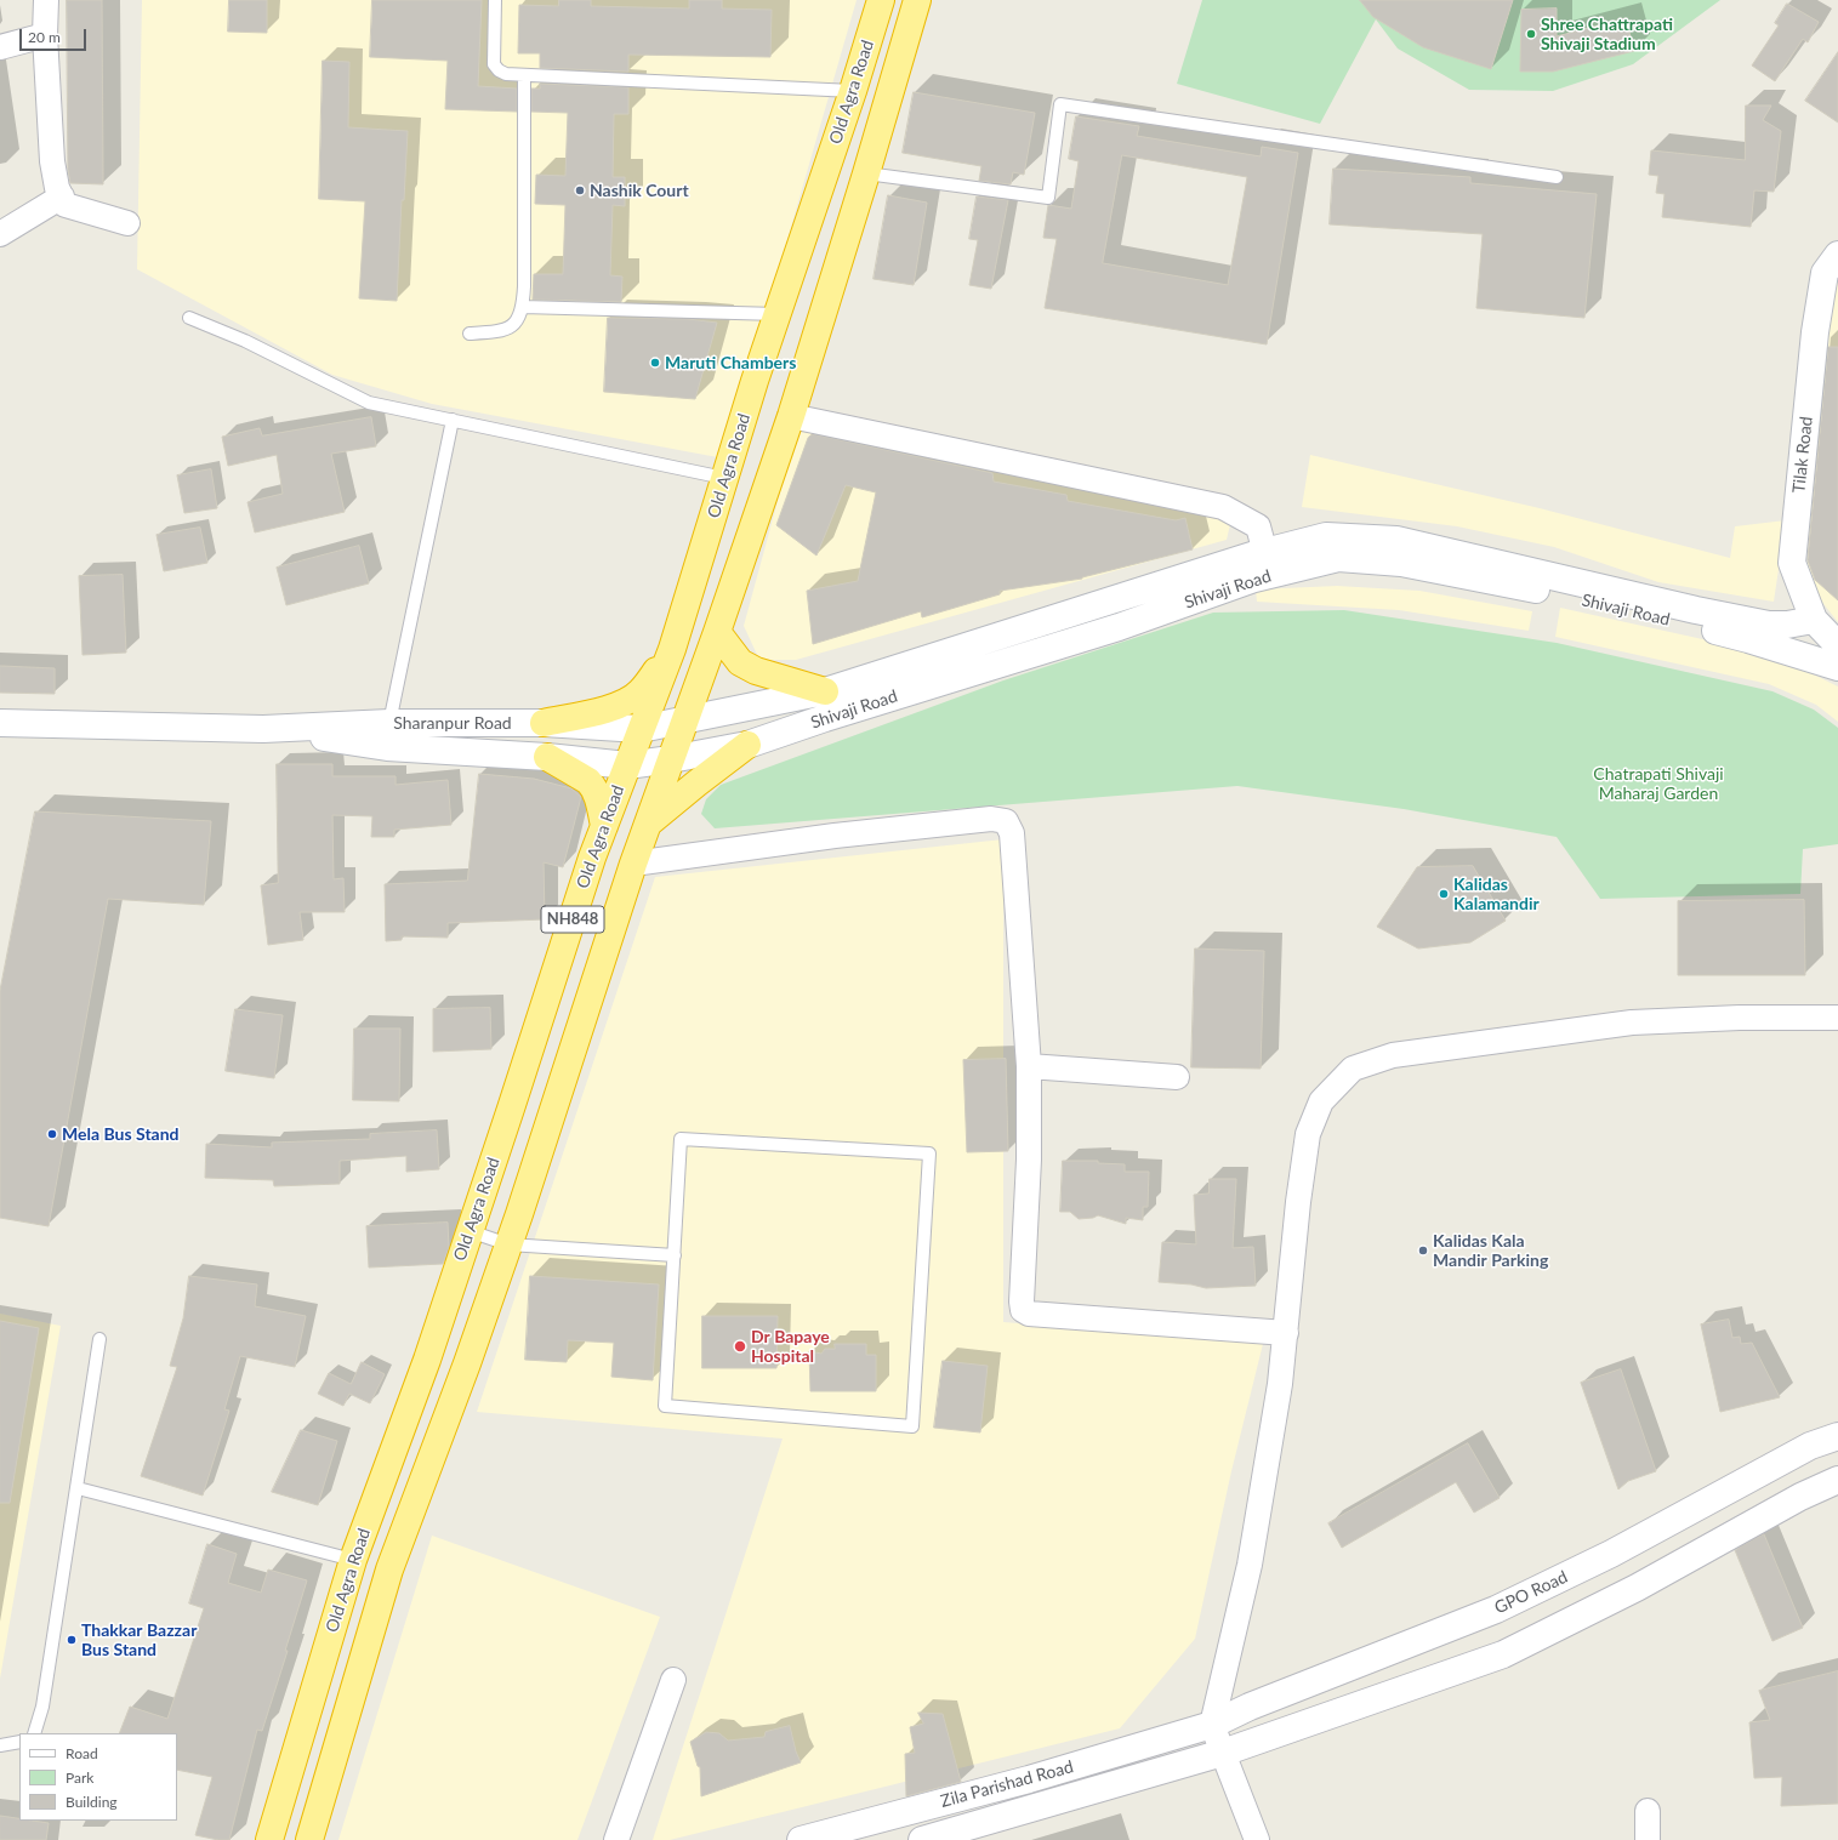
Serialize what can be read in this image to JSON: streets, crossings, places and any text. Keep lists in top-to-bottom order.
{
  "streets": {
    "highway": ["Old Agra Road", "NH848"],
    "main road": [
      "Tilak Road",
      "Shivaji Road",
      "Sharanpur Road",
      "GPO Road",
      "Zila Parishad Road"
    ]
  },
  "crossings": [
    ["Old Agra Road", "Shivaji Road"],
    ["Old Agra Road", "Sharanpur Road"],
    ["Tilak Road", "Shivaji Road"],
    ["Shivaji Road", "Sharanpur Road"],
    ["GPO Road", "Zila Parishad Road"]
  ],
  "parks": ["Chatrapati Shivaji Maharaj Garden"],
  "places": [
    "Shree Chattrapati Shivaji Stadium",
    "Nashik Court",
    "Maruti Chambers",
    "Kalidas Kalamandir",
    "Mela Bus Stand",
    "Kalidas Kala Mandir Parking",
    "Dr Bapaye Hospital",
    "Thakkar Bazzar Bus Stand"
  ],
  "legend": ["Road", "Park", "Building"],
  "scale_bar": "20 m"
}
